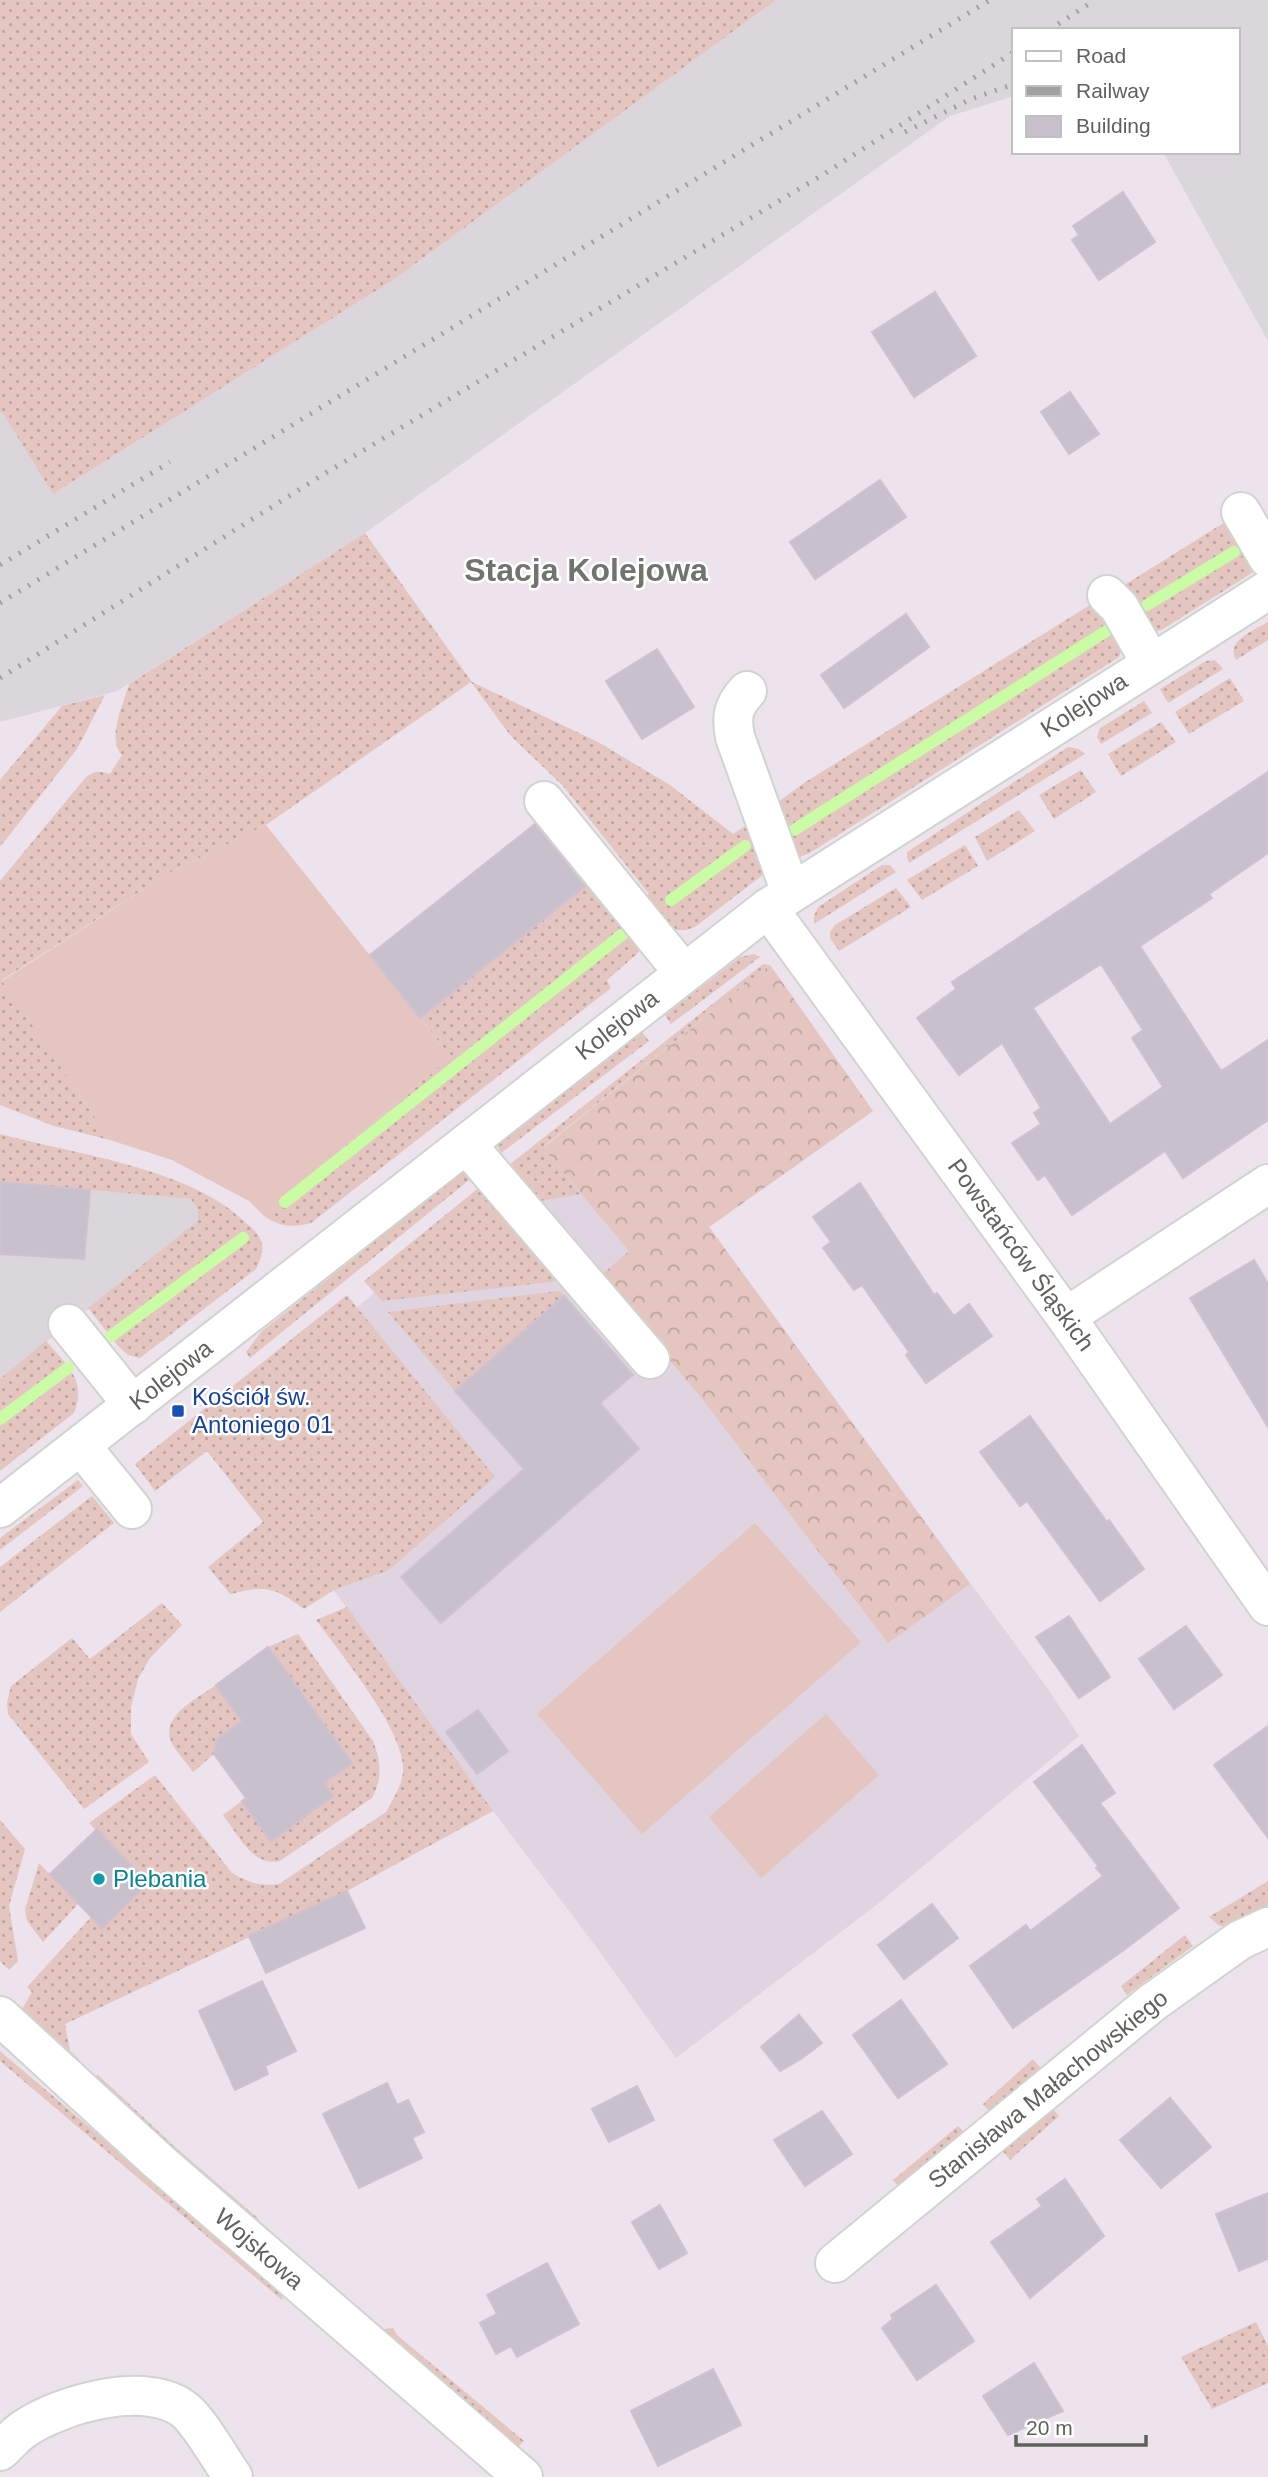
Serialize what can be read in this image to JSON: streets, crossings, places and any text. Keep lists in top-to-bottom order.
{
  "streets": {
    "street": [
      "Kolejowa",
      "Powstańców Śląskich",
      "Stanisława Małachowskiego",
      "Wojskowa"
    ]
  },
  "crossings": [
    ["Kolejowa", "Powstańców Śląskich"]
  ],
  "districts": ["Stacja Kolejowa"],
  "places": {
    "transit": ["Kościół św. Antoniego 01"],
    "other": ["Plebania"]
  },
  "legend": ["Road", "Railway", "Building"],
  "scale_bar": "20 m"
}
